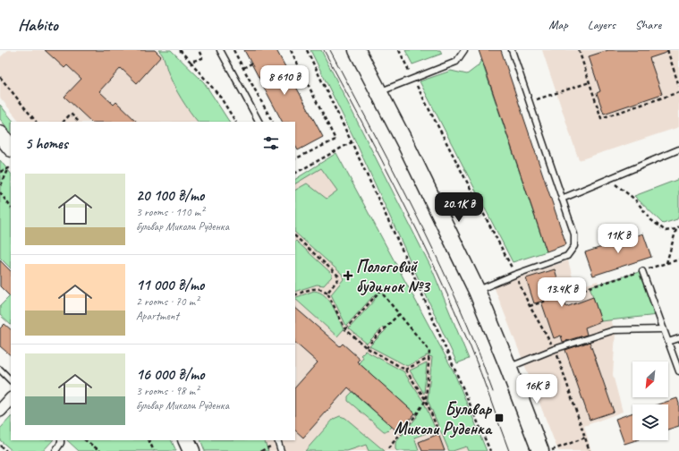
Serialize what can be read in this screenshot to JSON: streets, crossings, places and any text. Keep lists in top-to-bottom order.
{
  "places": {
    "health": ["Пологовий будинок №3"],
    "transit": ["Бульвар Миколи Руденка"]
  },
  "north": "bottom left",
  "page": {
    "header": "Habito",
    "nav": ["Map", "Layers", "Share"],
    "price": [
      "8 610 ₴",
      "20.1K ₴",
      "11K ₴",
      "13.4K ₴",
      "16K ₴"
    ],
    "heading": "5 homes",
    "list": [
      {
        "name": "20 100 ₴/mo",
        "note": "3 rooms · 110 m² · бульвар Миколи Руденка"
      },
      {
        "name": "11 000 ₴/mo",
        "note": "2 rooms · 70 m² · Apartment"
      },
      {
        "name": "16 000 ₴/mo",
        "note": "3 rooms · 98 m² · бульвар Миколи Руденка"
      }
    ]
  }
}
